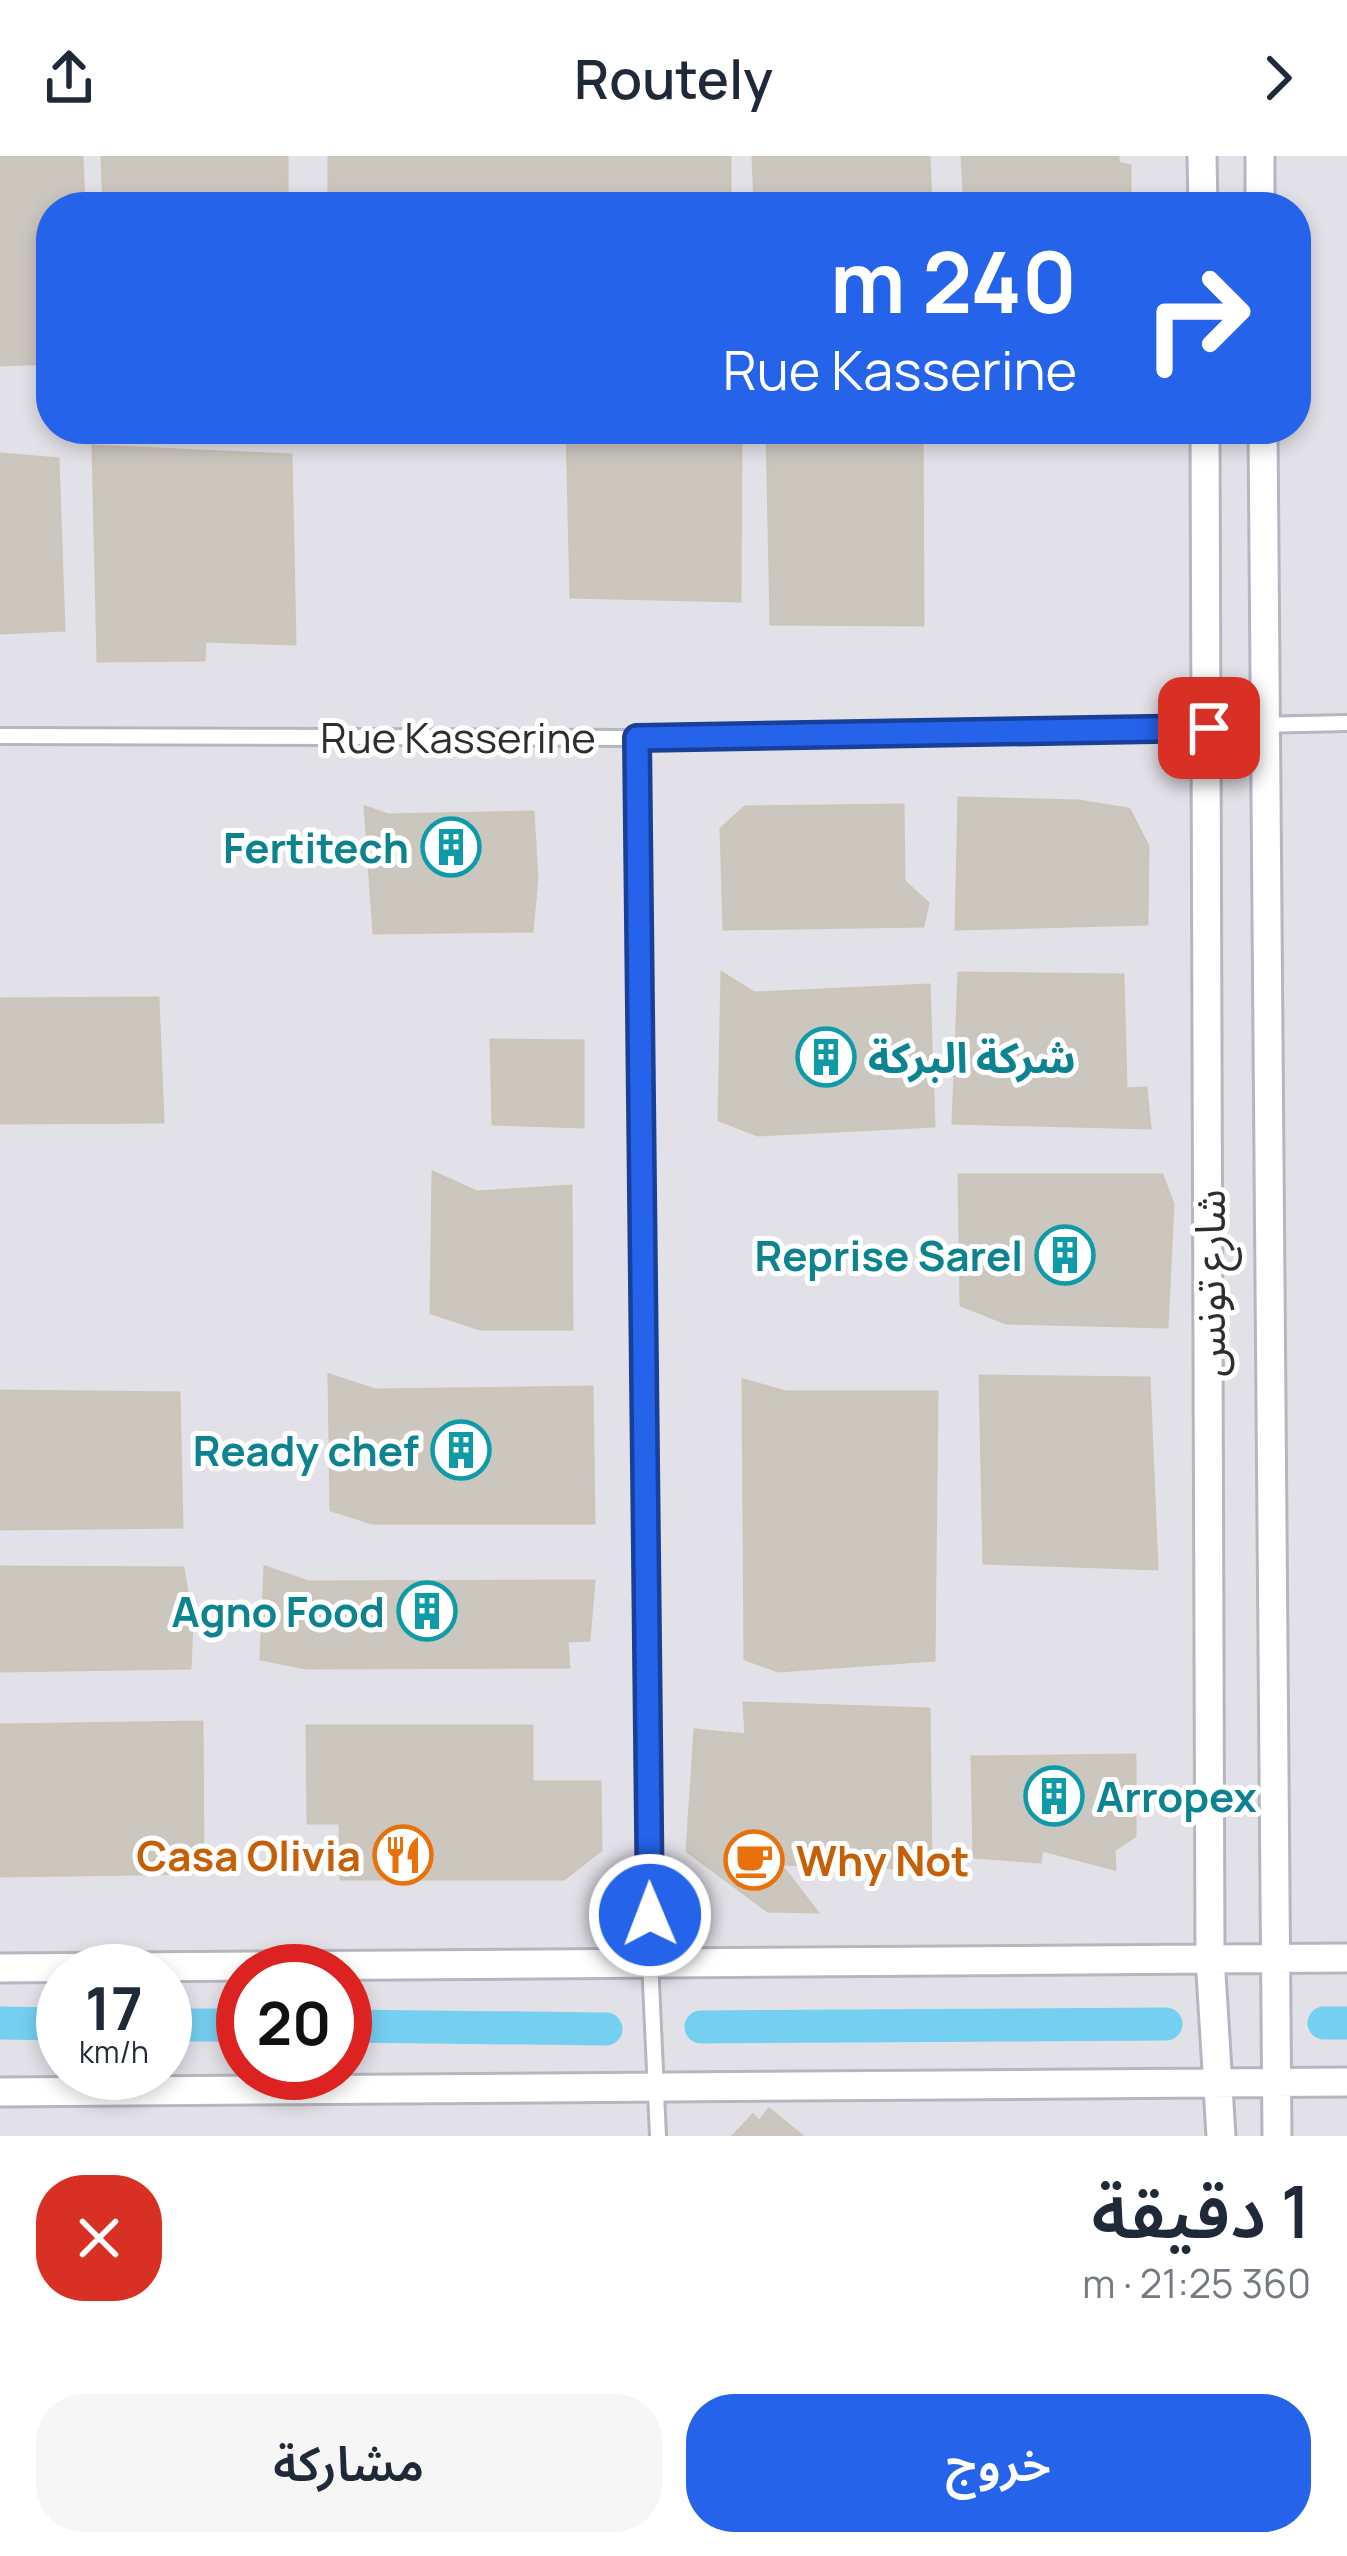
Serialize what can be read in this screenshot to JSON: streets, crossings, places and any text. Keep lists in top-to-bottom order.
{
  "streets": {
    "street": ["شارع تونس"],
    "lane": ["Rue Kasserine"]
  },
  "crossings": [
    ["Rue Kasserine", "شارع تونس"]
  ],
  "places": {
    "building": [
      "Fertitech",
      "شركة البركة",
      "Reprise Sarel",
      "Ready chef",
      "Agno Food",
      "Arropex"
    ],
    "restaurant": ["Casa Olivia"],
    "cafe": ["Why Not"]
  },
  "page": {
    "header": "Routely",
    "turn": ["240 m", "Rue Kasserine"],
    "speed": "17 km/h",
    "limit": "20",
    "heading": ["1 دقيقة", "360 m · 21:25"],
    "buttons": ["خروج", "مشاركة"]
  }
}
